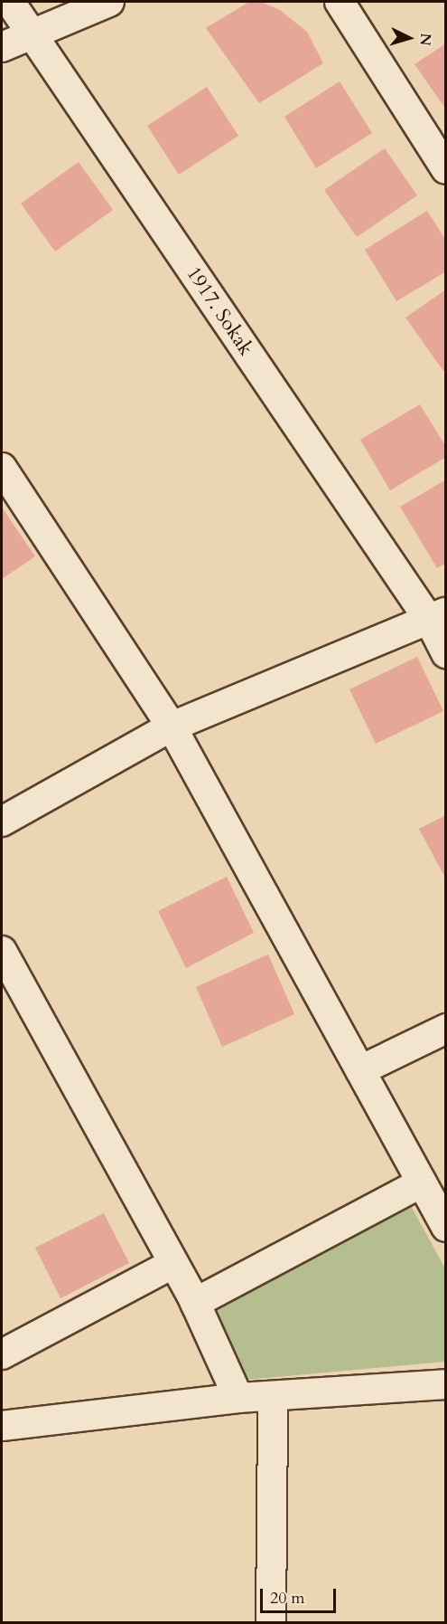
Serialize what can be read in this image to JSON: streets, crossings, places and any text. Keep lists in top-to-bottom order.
{
  "streets": {
    "street": ["1917. Sokak"]
  },
  "scale_bar": "20 m",
  "north": "right"
}
